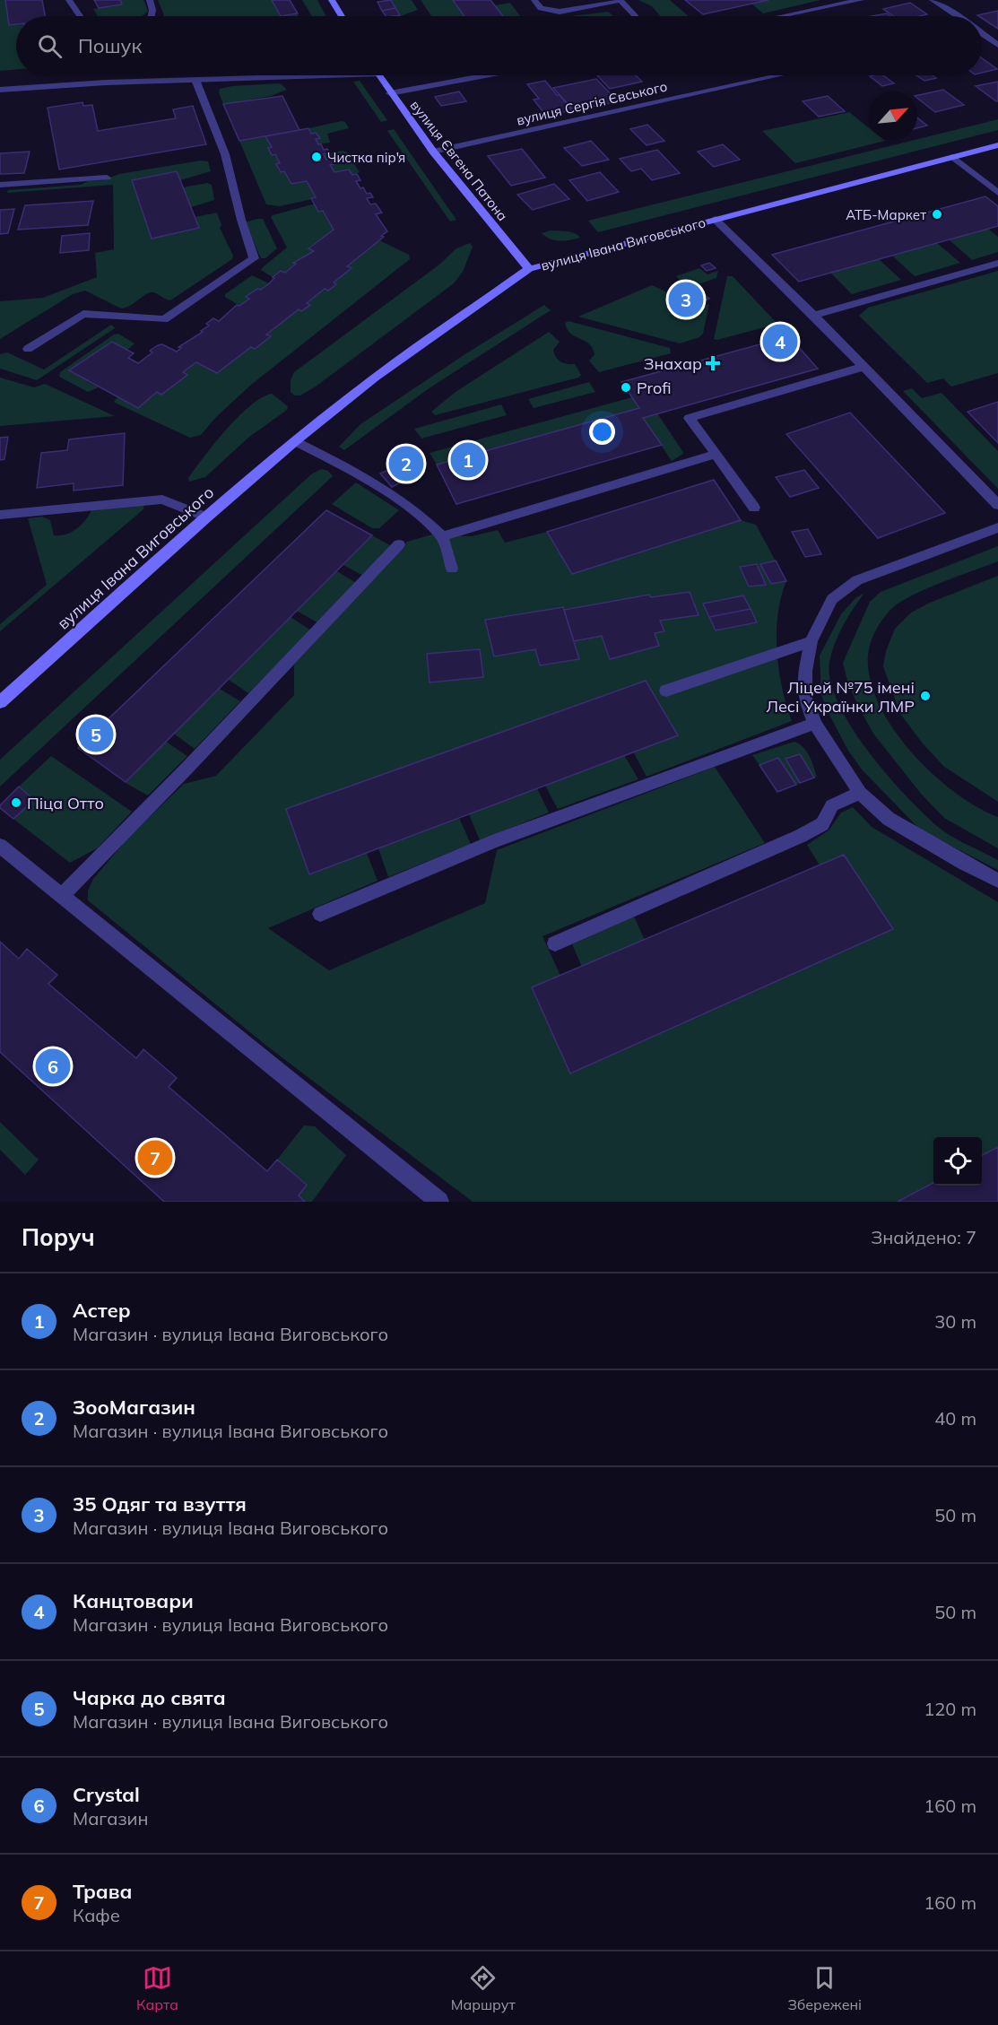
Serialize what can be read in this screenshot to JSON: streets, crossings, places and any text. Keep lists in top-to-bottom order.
{
  "streets": {
    "main road": ["вулиця Євгена Патона", "вулиця Івана Виговського"],
    "street": ["вулиця Сергія Євського"]
  },
  "crossings": [
    ["вулиця Сергія Євського", "вулиця Євгена Патона"],
    ["вулиця Євгена Патона", "вулиця Івана Виговського"]
  ],
  "places": {
    "other": [
      "Чистка пір'я",
      "АТБ-Маркет",
      "Profi",
      "Ліцей №75 імені Лесі Українки ЛМР",
      "Піца Отто"
    ],
    "health": ["Знахар"]
  },
  "north": "top right",
  "page": {
    "search": "Пошук",
    "pins": [
      "3",
      "4",
      "1",
      "2",
      "5",
      "6",
      "7"
    ],
    "heading": ["Поруч", "Знайдено: 7"],
    "list": [
      {
        "mark": "1",
        "name": "Астер",
        "note": "Магазин · вулиця Івана Виговського",
        "value": "30 m"
      },
      {
        "mark": "2",
        "name": "ЗооМагазин",
        "note": "Магазин · вулиця Івана Виговського",
        "value": "40 m"
      },
      {
        "mark": "3",
        "name": "35 Одяг та взуття",
        "note": "Магазин · вулиця Івана Виговського",
        "value": "50 m"
      },
      {
        "mark": "4",
        "name": "Канцтовари",
        "note": "Магазин · вулиця Івана Виговського",
        "value": "50 m"
      },
      {
        "mark": "5",
        "name": "Чарка до свята",
        "note": "Магазин · вулиця Івана Виговського",
        "value": "120 m"
      },
      {
        "mark": "6",
        "name": "Crystal",
        "note": "Магазин",
        "value": "160 m"
      },
      {
        "mark": "7",
        "name": "Трава",
        "note": "Кафе",
        "value": "160 m"
      }
    ],
    "nav": ["Карта", "Маршрут", "Збережені"]
  }
}
